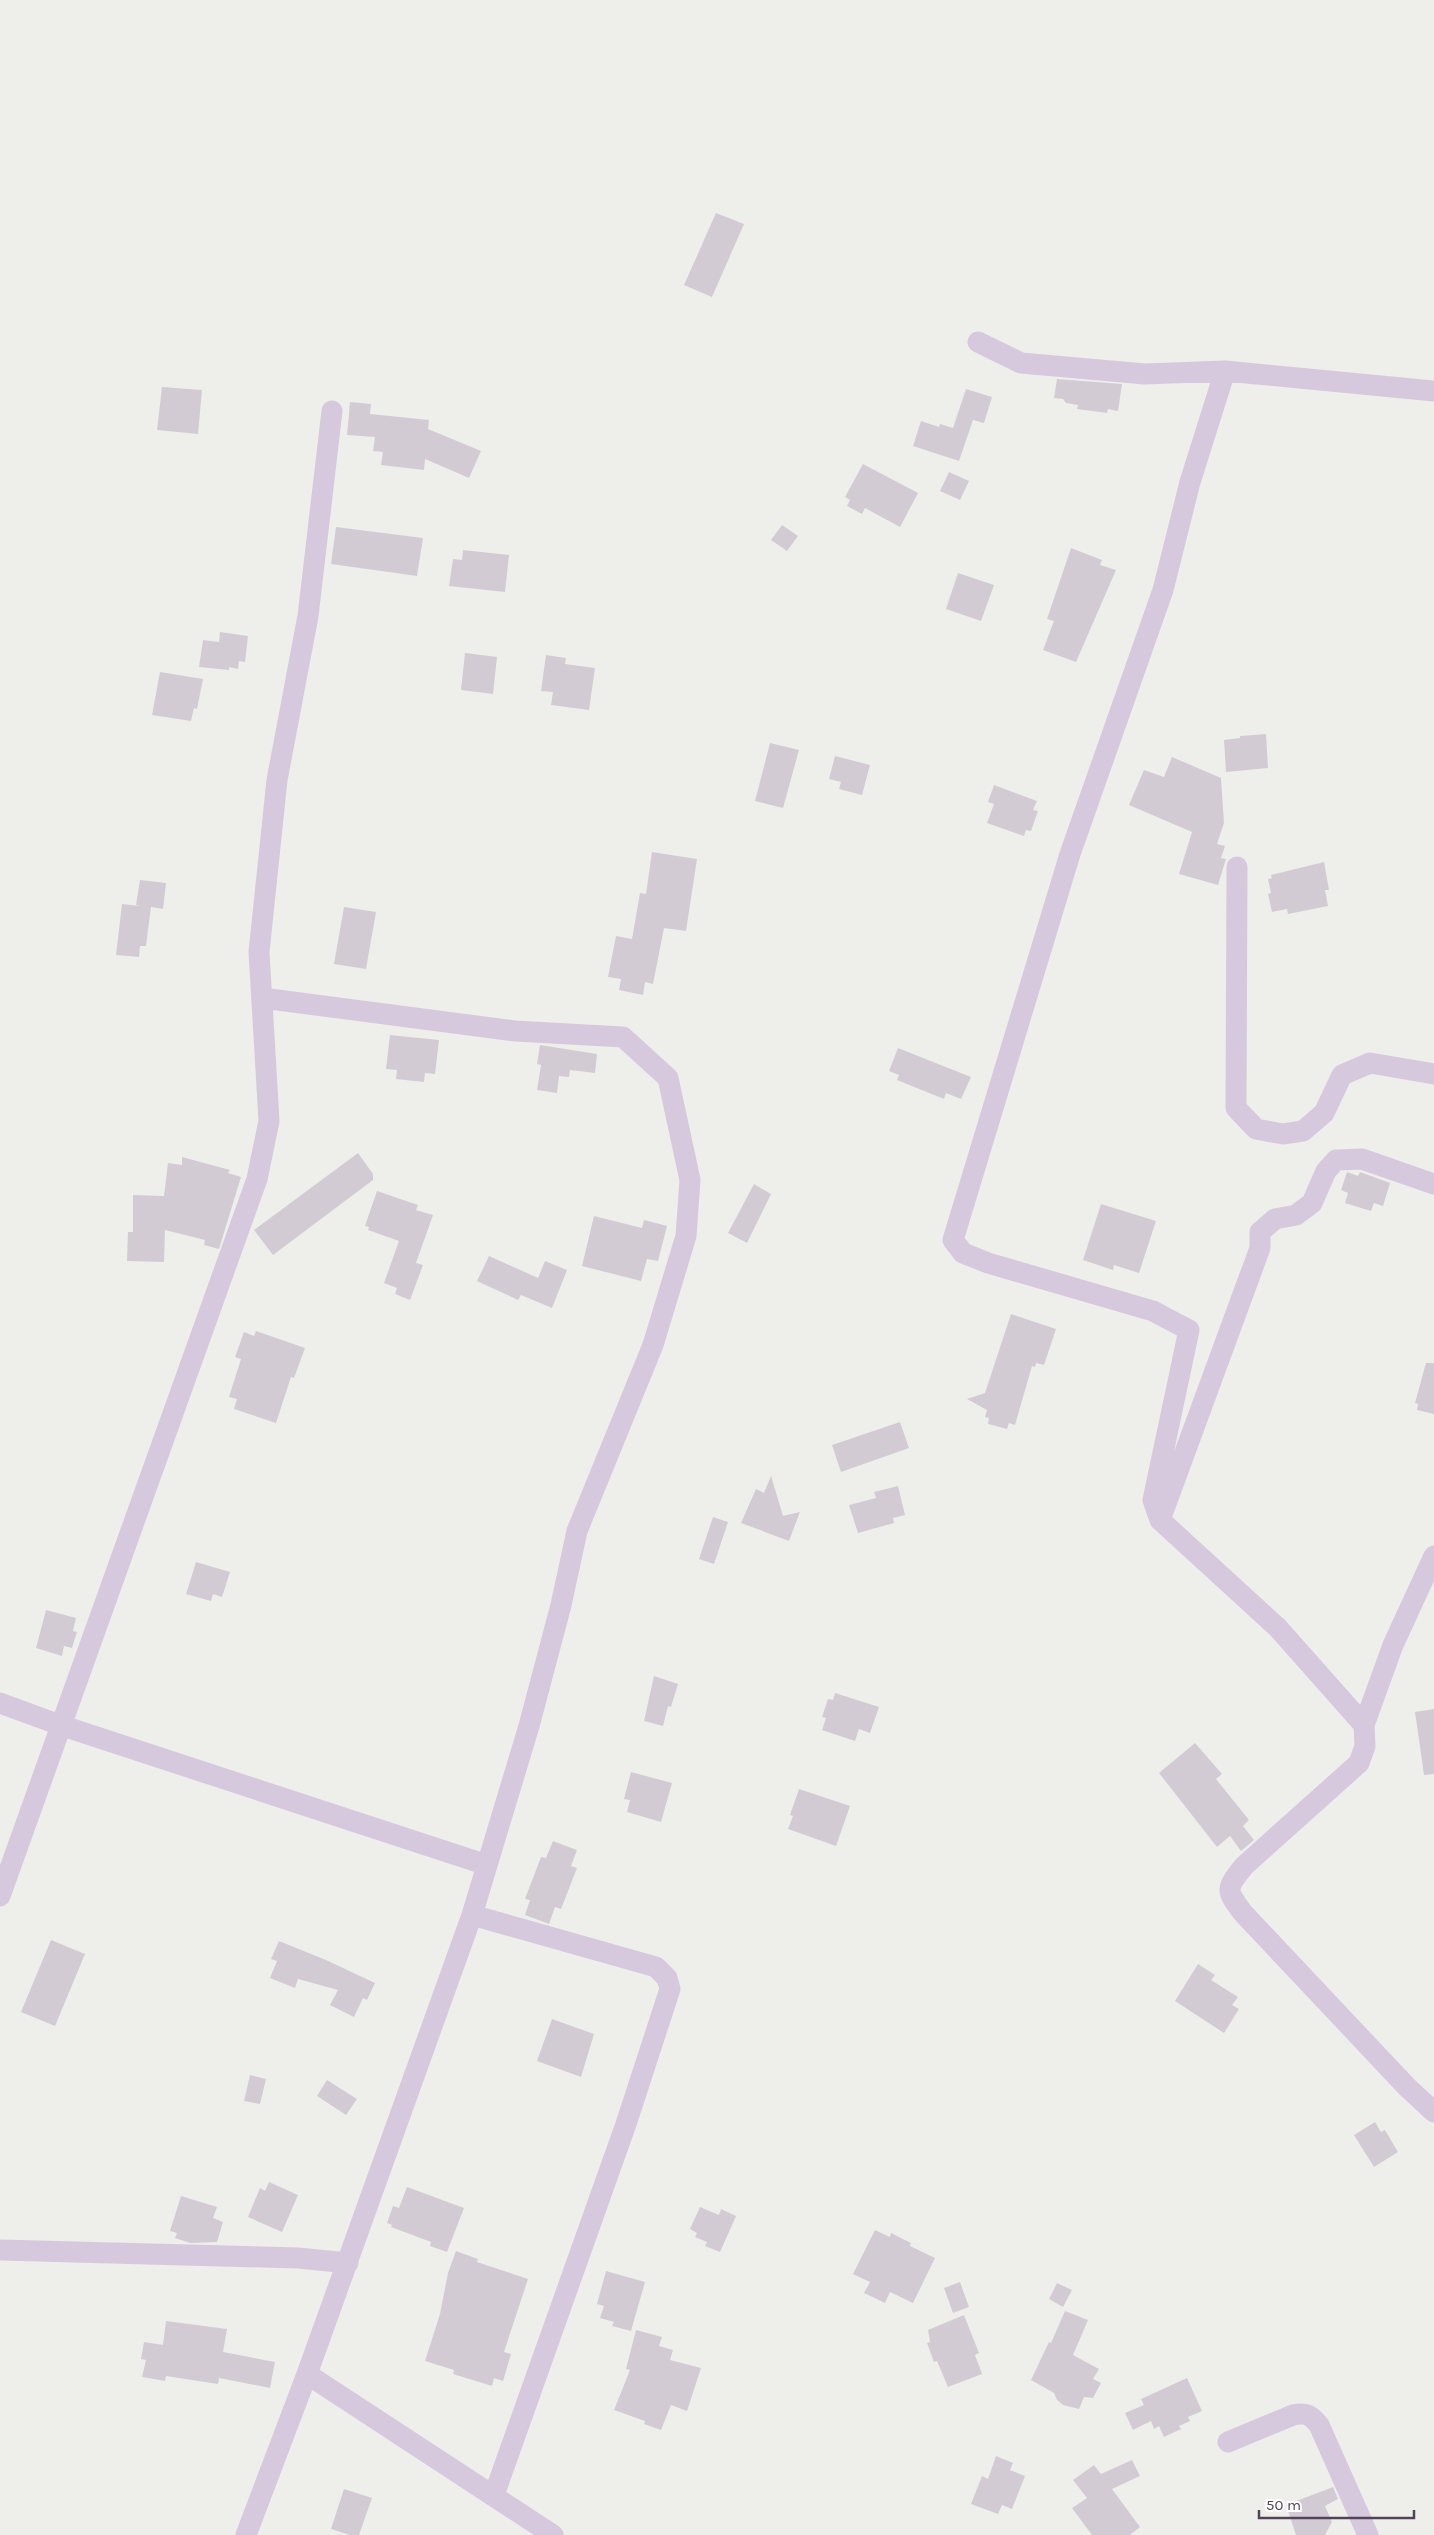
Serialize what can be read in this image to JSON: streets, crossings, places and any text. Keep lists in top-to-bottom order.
{
  "scale_bar": "50 m"
}
